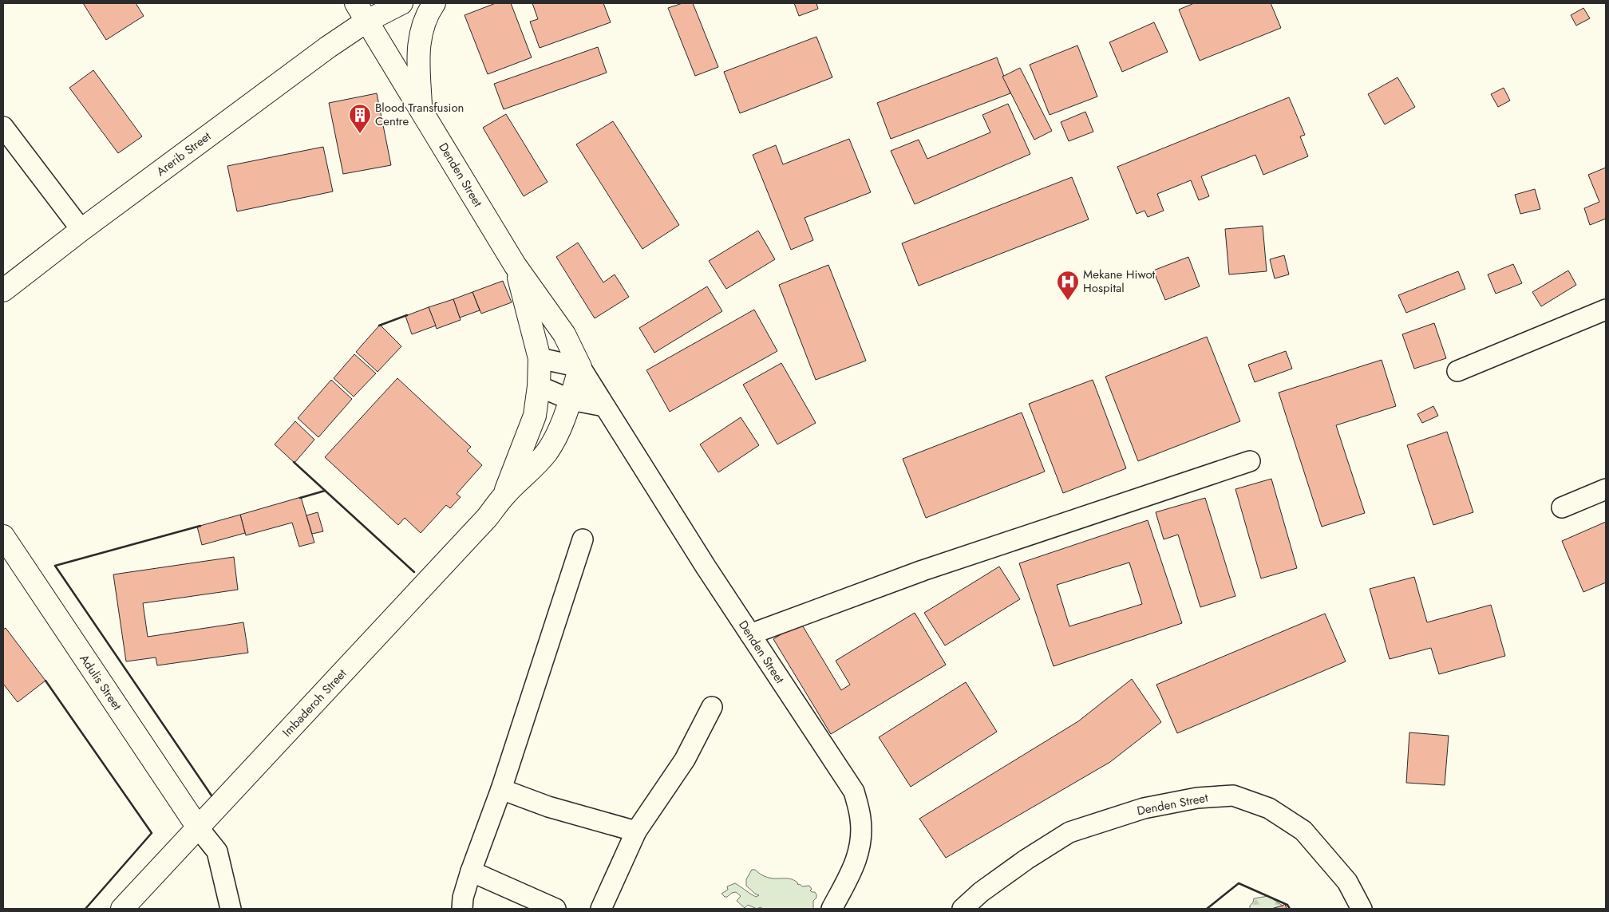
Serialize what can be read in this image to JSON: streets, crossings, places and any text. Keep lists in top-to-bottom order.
{
  "streets": {
    "main road": [
      "Arerib Street",
      "Denden Street",
      "Adulis Street",
      "Imbaderoh Street"
    ]
  },
  "crossings": [
    ["Arerib Street", "Denden Street"],
    ["Denden Street", "Imbaderoh Street"],
    ["Adulis Street", "Imbaderoh Street"]
  ],
  "places": {
    "building": ["Blood Transfusion Centre"],
    "hospital": ["Mekane Hiwot Hospital"]
  }
}
